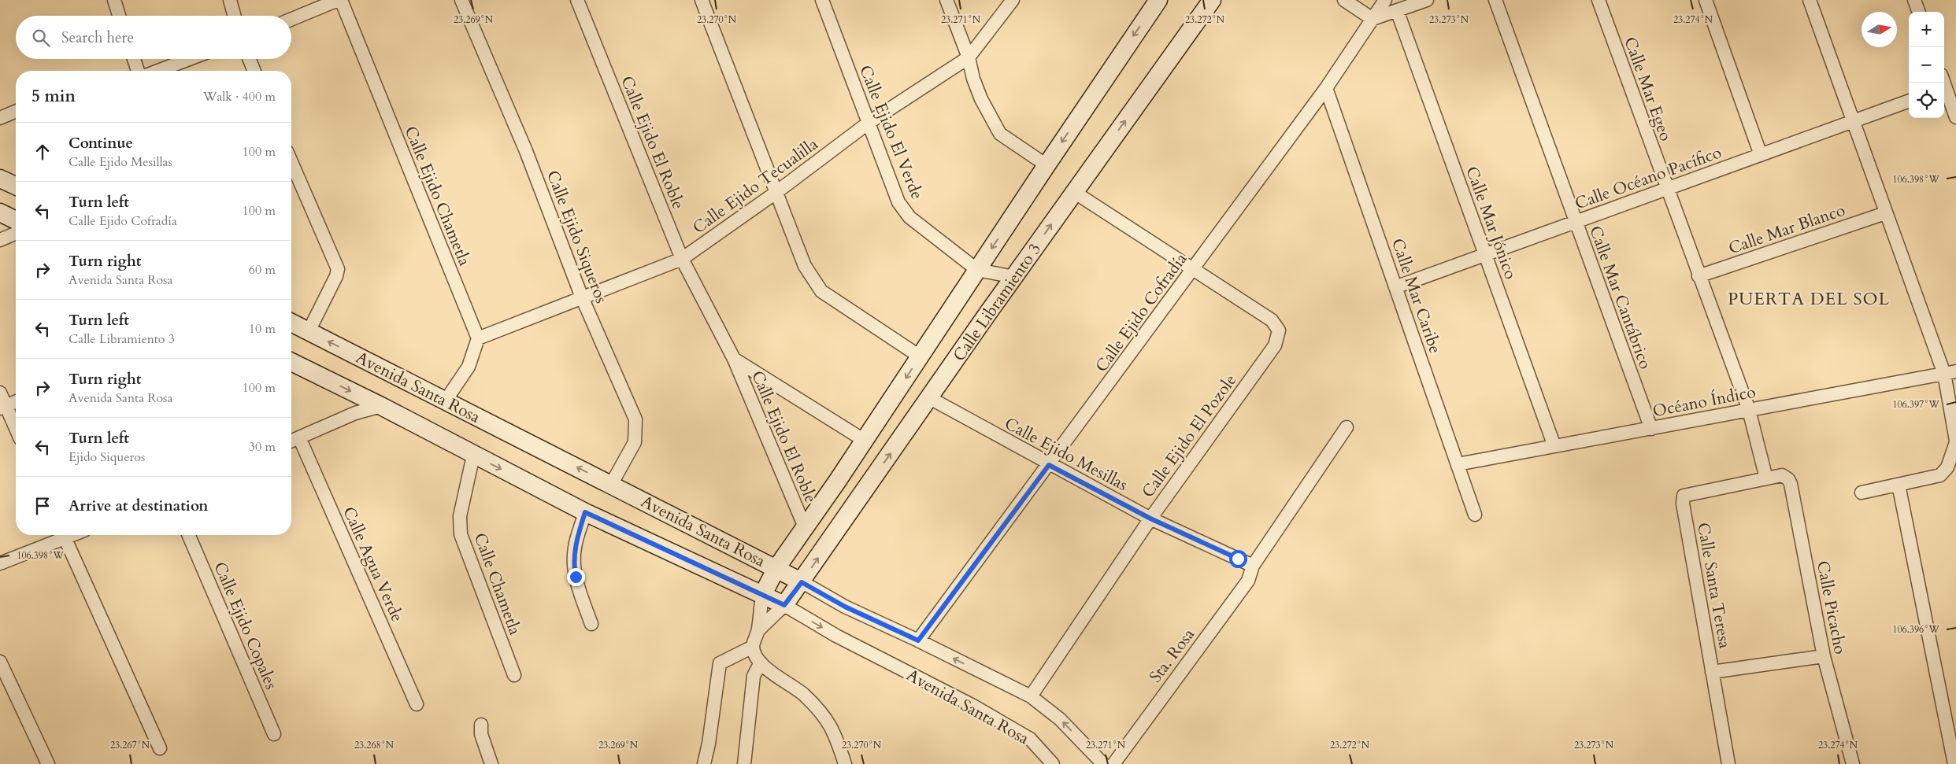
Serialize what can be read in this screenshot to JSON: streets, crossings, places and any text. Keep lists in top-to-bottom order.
{
  "streets": {
    "street": [
      "Calle Mar Egeo",
      "Calle Ejido El Verde",
      "Calle Ejido El Roble",
      "Calle Océano Pacífico",
      "Calle Ejido Tecualilla",
      "Calle Ejido Chametla",
      "Calle Mar Jónico",
      "Calle Mar Blanco",
      "Calle Ejido Siqueros",
      "Calle Mar Caribe",
      "Calle Mar Cantábrico",
      "Calle Libramiento 3",
      "Calle Ejido Cofradía",
      "Avenida Santa Rosa",
      "Océano Índico",
      "Calle Ejido El Pozole",
      "Calle Ejido Mesillas",
      "Calle Agua Verde",
      "Calle Chametla",
      "Calle Santa Teresa",
      "Calle Picacho",
      "Calle Ejido Copales",
      "Sta. Rosa"
    ]
  },
  "crossings": [
    ["Calle Mar Egeo", "Calle Océano Pacífico"],
    ["Calle Mar Egeo", "Calle Mar Blanco"],
    ["Calle Mar Egeo", "Océano Índico"],
    ["Calle Mar Egeo", "Calle Santa Teresa"],
    ["Calle Mar Egeo", "Calle Picacho"],
    ["Calle Ejido El Verde", "Calle Ejido Tecualilla"],
    ["Calle Ejido El Verde", "Calle Libramiento 3"],
    ["Calle Ejido El Roble", "Calle Ejido Tecualilla"],
    ["Calle Ejido El Roble", "Calle Libramiento 3"],
    ["Calle Océano Pacífico", "Calle Mar Jónico"],
    ["Calle Océano Pacífico", "Calle Mar Caribe"],
    ["Calle Océano Pacífico", "Calle Mar Cantábrico"],
    ["Calle Ejido Tecualilla", "Calle Ejido Chametla"],
    ["Calle Ejido Tecualilla", "Calle Ejido Siqueros"],
    ["Calle Mar Jónico", "Océano Índico"],
    ["Calle Ejido Siqueros", "Avenida Santa Rosa"],
    ["Calle Mar Caribe", "Calle Ejido Cofradía"],
    ["Calle Mar Caribe", "Océano Índico"],
    ["Calle Mar Cantábrico", "Océano Índico"],
    ["Calle Libramiento 3", "Avenida Santa Rosa"],
    ["Calle Libramiento 3", "Calle Ejido Mesillas"],
    ["Calle Ejido Cofradía", "Avenida Santa Rosa"],
    ["Calle Ejido Cofradía", "Calle Ejido El Pozole"],
    ["Calle Ejido Cofradía", "Calle Ejido Mesillas"],
    ["Avenida Santa Rosa", "Calle Ejido El Pozole"],
    ["Avenida Santa Rosa", "Calle Chametla"],
    ["Calle Ejido El Pozole", "Calle Ejido Mesillas"],
    ["Calle Ejido Mesillas", "Sta. Rosa"],
    ["Calle Santa Teresa", "Calle Picacho"]
  ],
  "districts": ["PUERTA DEL SOL"],
  "north": "right",
  "page": {
    "map_buttons": ["+", "−"],
    "search": "Search here",
    "heading": ["5 min", "Walk · 400 m"],
    "list": [
      ["Continue", "Calle Ejido Mesillas", "100 m"],
      ["Turn left", "Calle Ejido Cofradía", "100 m"],
      ["Turn right", "Avenida Santa Rosa", "60 m"],
      ["Turn left", "Calle Libramiento 3", "10 m"],
      ["Turn right", "Avenida Santa Rosa", "100 m"],
      ["Turn left", "Ejido Siqueros", "30 m"],
      "Arrive at destination"
    ]
  },
  "coordinates": [
    "23.269°N",
    "23.270°N",
    "23.271°N",
    "23.272°N",
    "23.273°N",
    "23.274°N",
    "106.398°W",
    "106.397°W",
    "106.396°W",
    "23.267°N",
    "23.268°N"
  ]
}
